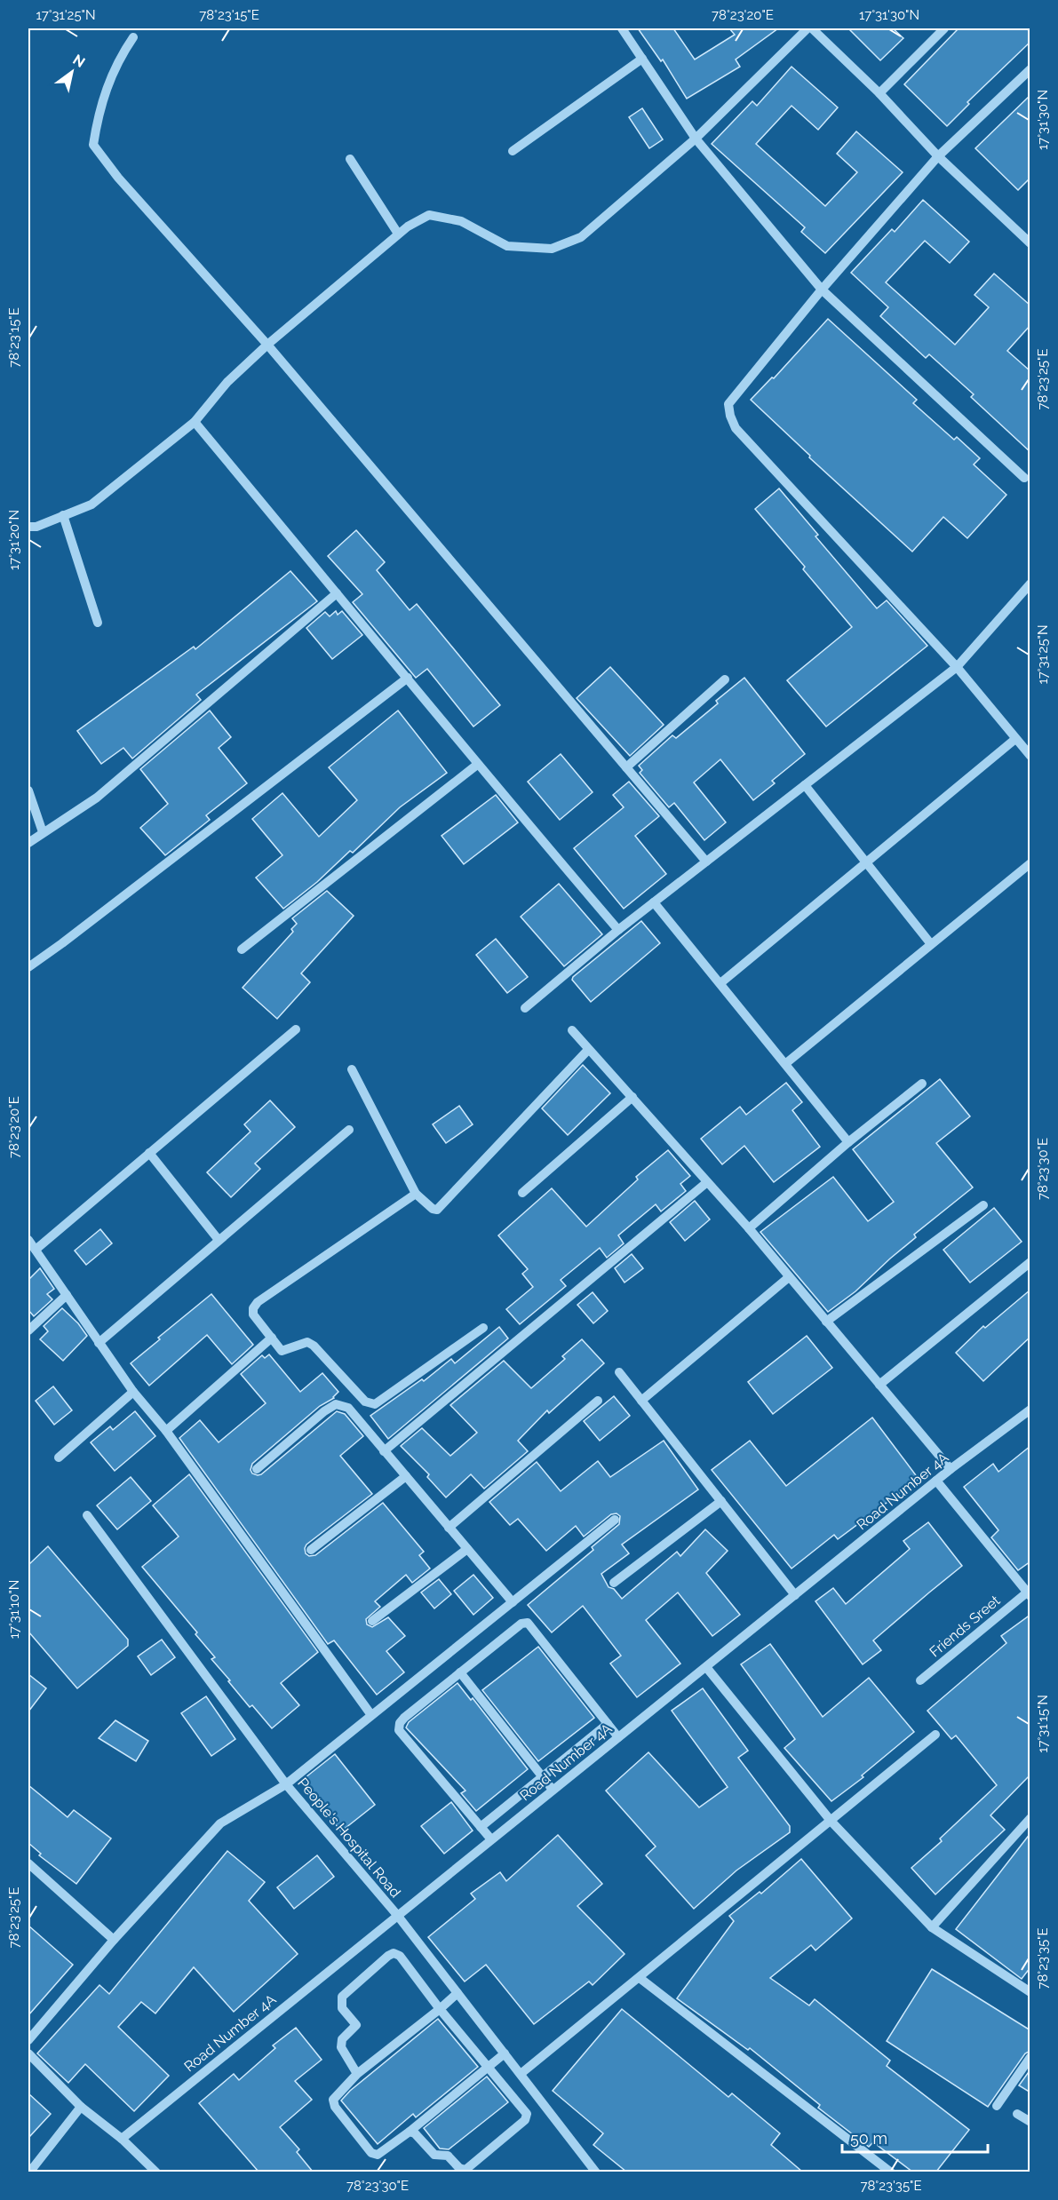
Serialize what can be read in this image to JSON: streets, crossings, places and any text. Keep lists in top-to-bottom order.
{
  "streets": {
    "street": ["Road Number 4A", "Friends Sreet", "People's Hospital Road"]
  },
  "crossings": [
    ["Road Number 4A", "People's Hospital Road"]
  ],
  "scale_bar": "50 m",
  "north": "top right",
  "coordinates": [
    "17°31'25\"N",
    "78°23'15\"E",
    "78°23'20\"E",
    "17°31'30\"N",
    "78°23'25\"E",
    "17°31'20\"N",
    "78°23'30\"E",
    "17°31'10\"N",
    "17°31'15\"N",
    "78°23'35\"E"
  ]
}
